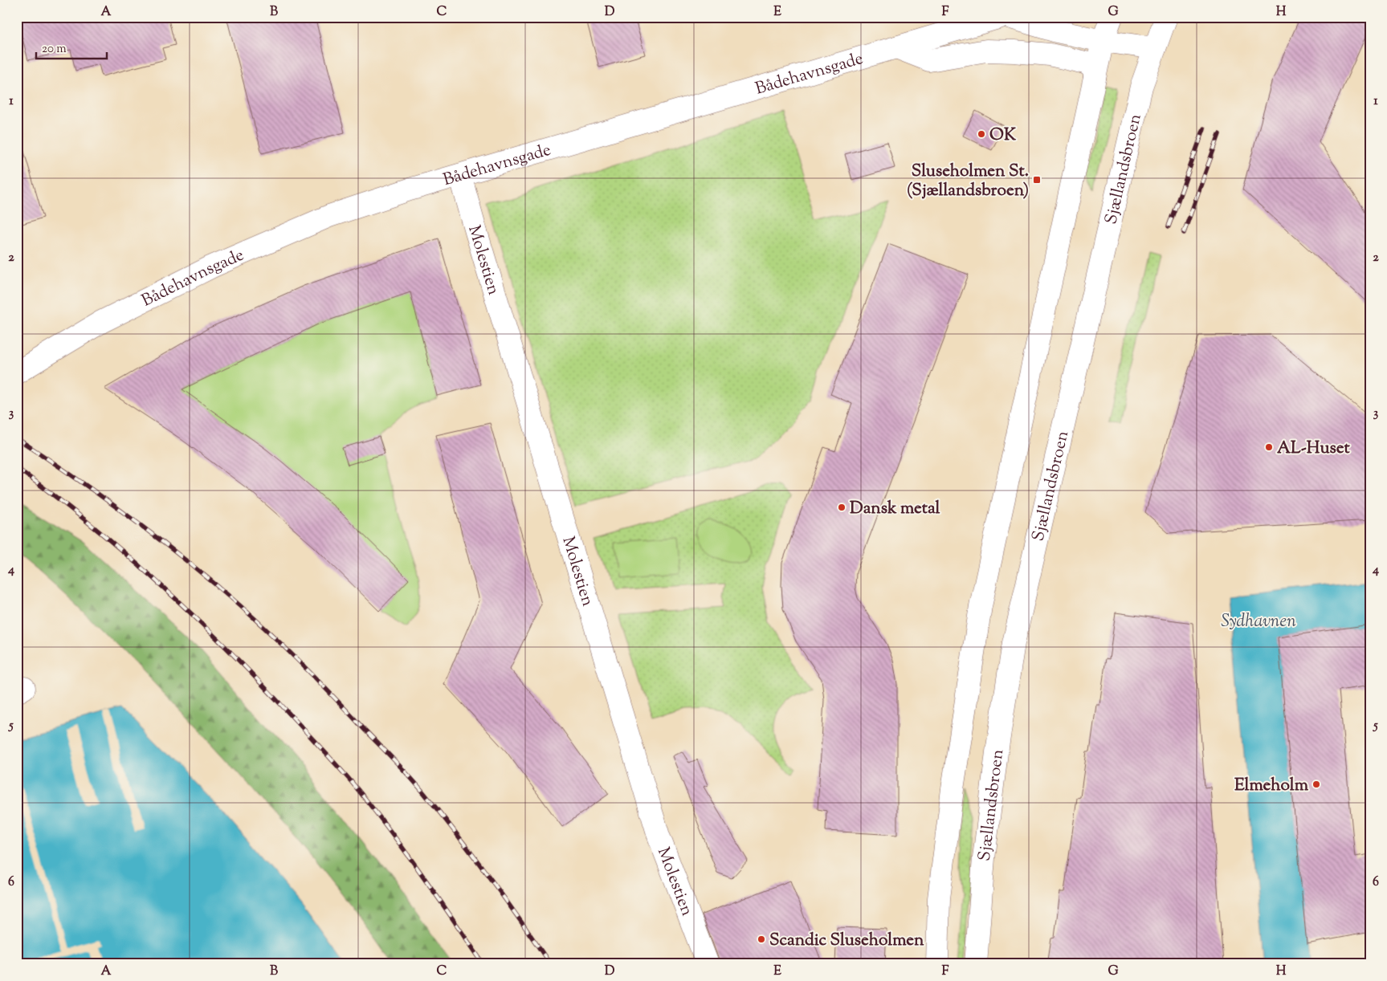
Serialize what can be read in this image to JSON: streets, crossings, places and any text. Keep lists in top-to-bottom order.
{
  "streets": {
    "street": ["Bådehavnsgade", "Sjællandsbroen", "Molestien"]
  },
  "crossings": [
    ["Bådehavnsgade", "Molestien"]
  ],
  "water": ["Sydhavnen"],
  "places": {
    "other": [
      "OK",
      "AL-Huset",
      "Dansk metal",
      "Elmeholm",
      "Scandic Sluseholmen"
    ],
    "transit": ["Sluseholmen St. (Sjællandsbroen)"]
  },
  "scale_bar": "20 m",
  "grid": {
    "columns": [
      "A",
      "B",
      "C",
      "D",
      "E",
      "F",
      "G",
      "H"
    ],
    "rows": [
      "1",
      "2",
      "3",
      "4",
      "5",
      "6"
    ]
  }
}
